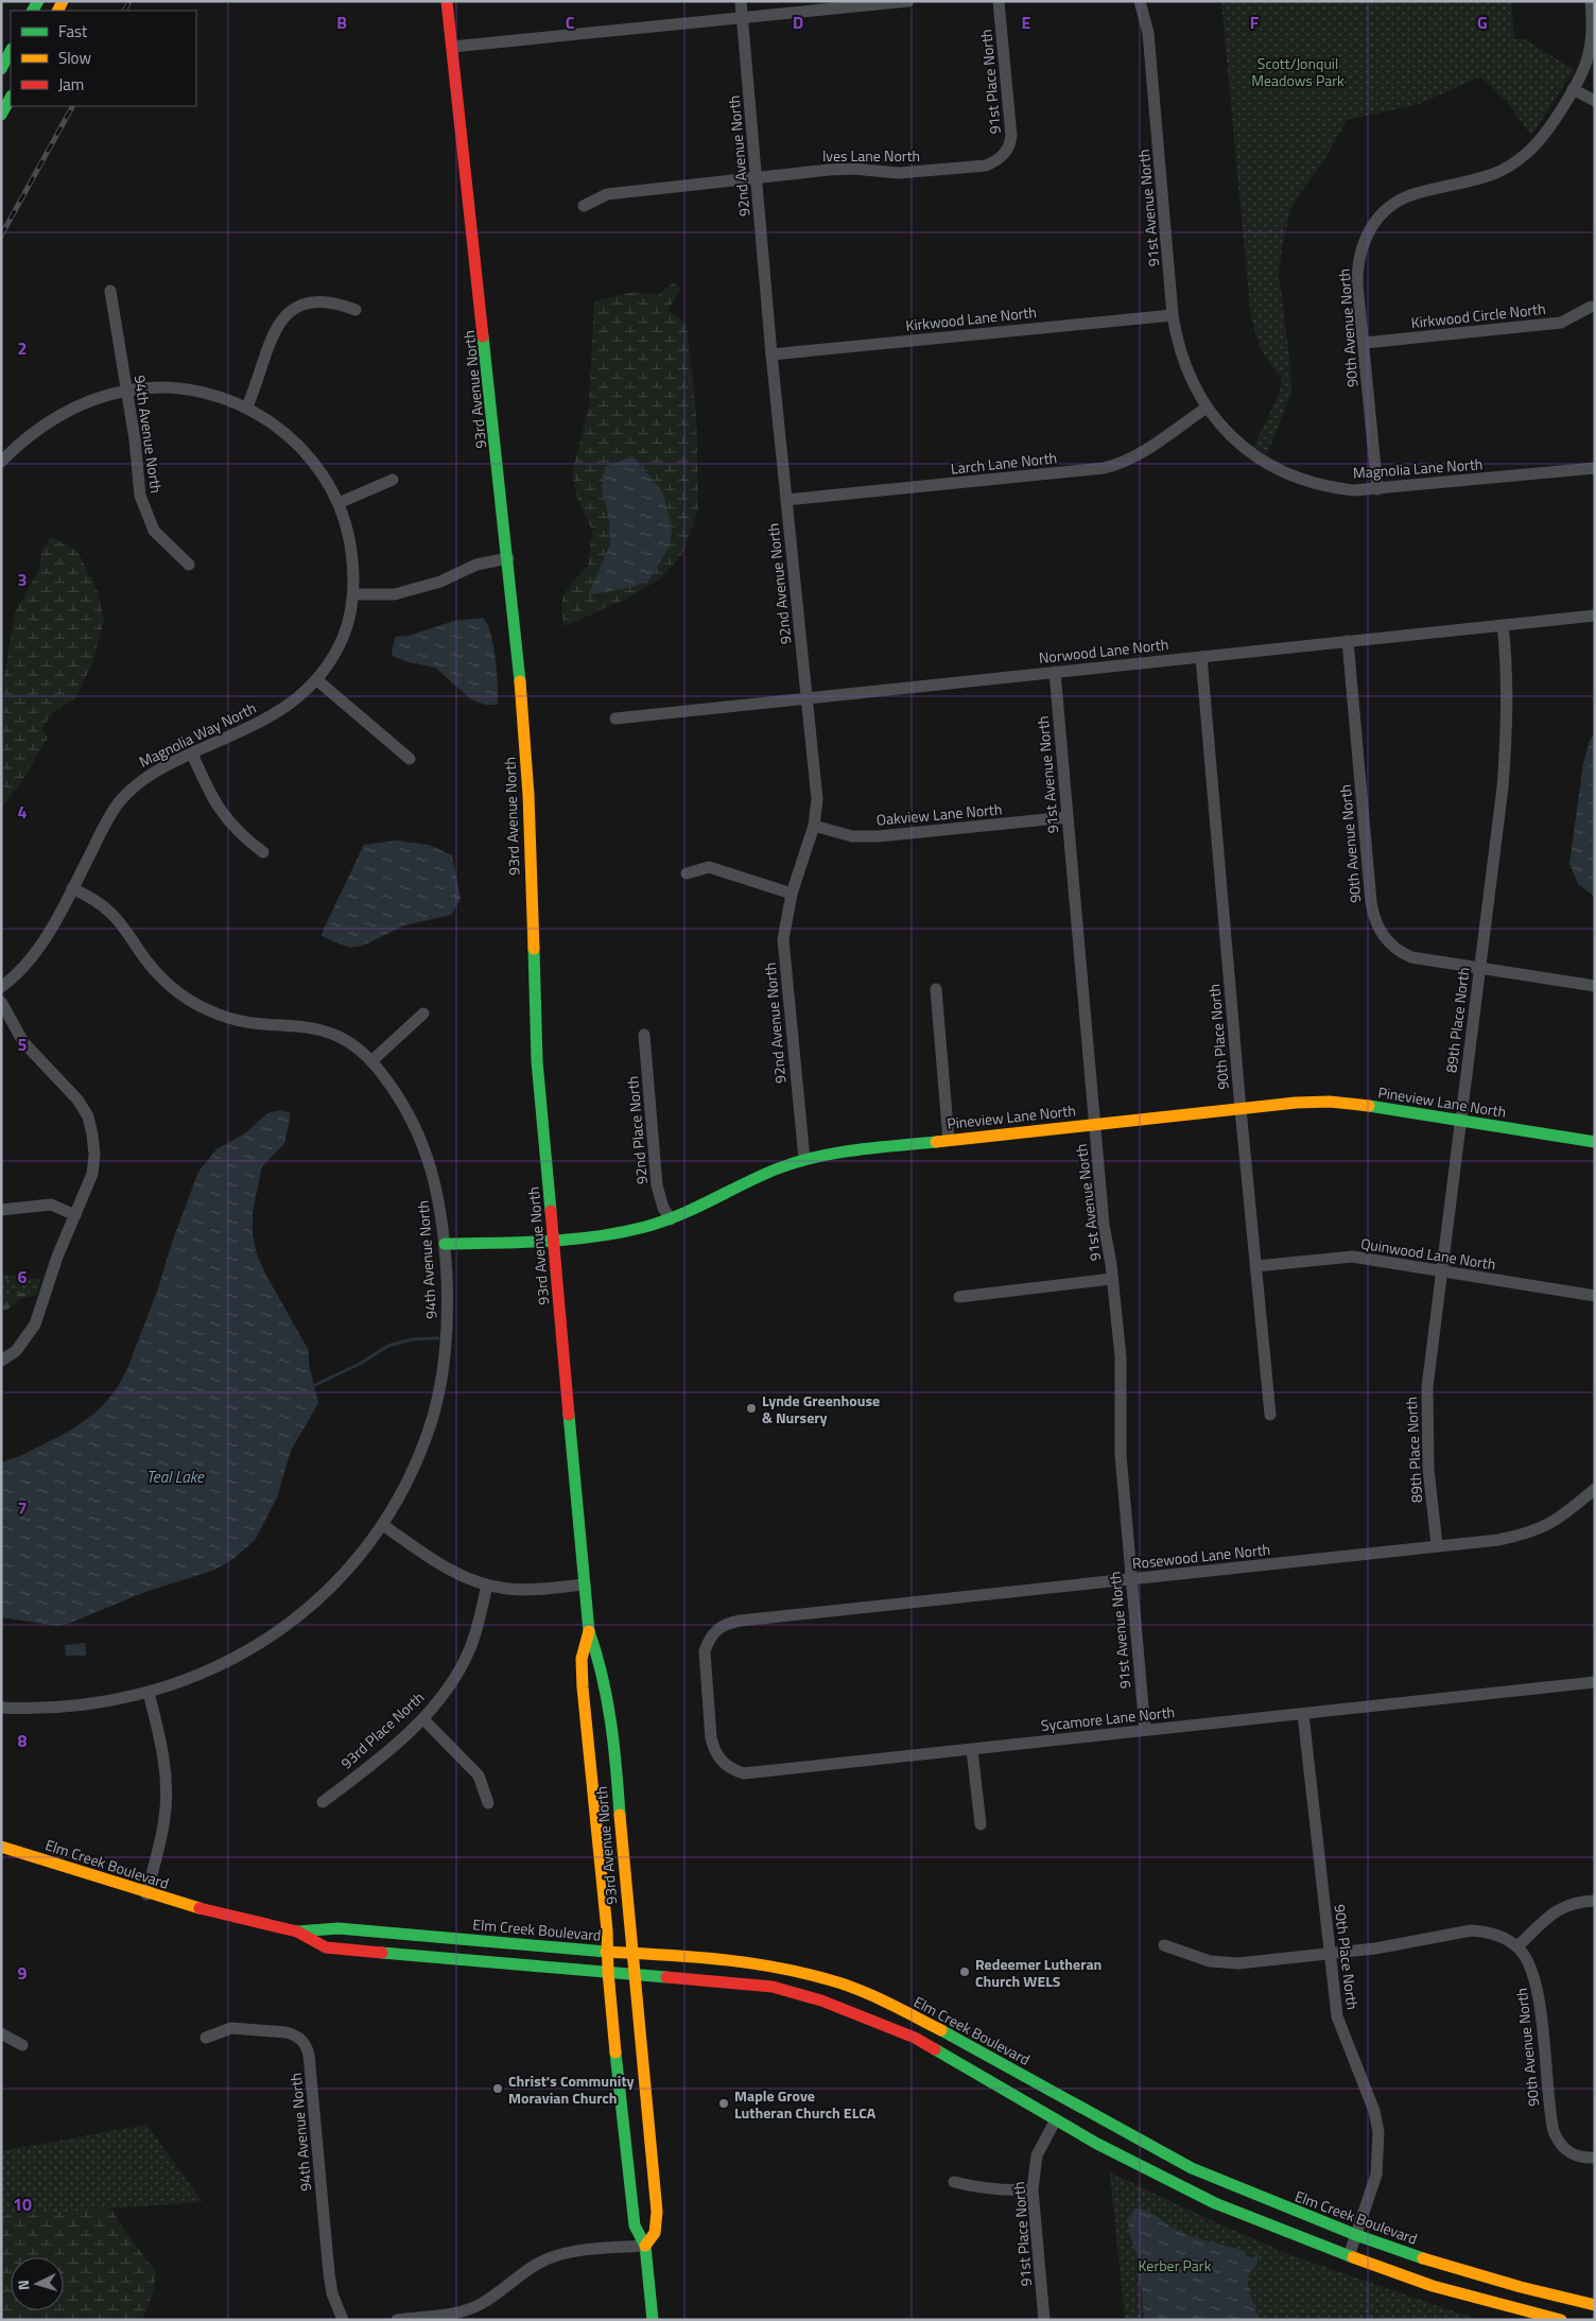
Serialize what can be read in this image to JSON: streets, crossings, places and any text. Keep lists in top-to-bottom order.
{
  "streets": {
    "main road": ["93rd Avenue North", "Pineview Lane North", "Elm Creek Boulevard"],
    "street": [
      "91st Place North",
      "Ives Lane North",
      "92nd Avenue North",
      "91st Avenue North",
      "Kirkwood Circle North",
      "Kirkwood Lane North",
      "90th Avenue North",
      "94th Avenue North",
      "Larch Lane North",
      "Magnolia Lane North",
      "Norwood Lane North",
      "Magnolia Way North",
      "Oakview Lane North",
      "89th Place North",
      "90th Place North",
      "92nd Place North",
      "Quinwood Lane North",
      "Rosewood Lane North",
      "Sycamore Lane North",
      "93rd Place North"
    ]
  },
  "crossings": [
    ["91st Place North", "Ives Lane North"],
    ["91st Place North", "Elm Creek Boulevard"],
    ["Ives Lane North", "92nd Avenue North"],
    ["92nd Avenue North", "Kirkwood Lane North"],
    ["92nd Avenue North", "Larch Lane North"],
    ["92nd Avenue North", "Norwood Lane North"],
    ["92nd Avenue North", "Oakview Lane North"],
    ["92nd Avenue North", "Pineview Lane North"],
    ["91st Avenue North", "Kirkwood Lane North"],
    ["91st Avenue North", "Larch Lane North"],
    ["91st Avenue North", "Magnolia Lane North"],
    ["91st Avenue North", "Norwood Lane North"],
    ["91st Avenue North", "Oakview Lane North"],
    ["91st Avenue North", "Pineview Lane North"],
    ["91st Avenue North", "Rosewood Lane North"],
    ["91st Avenue North", "Sycamore Lane North"],
    ["Kirkwood Circle North", "90th Avenue North"],
    ["90th Avenue North", "Magnolia Lane North"],
    ["90th Avenue North", "Norwood Lane North"],
    ["90th Avenue North", "89th Place North"],
    ["93rd Avenue North", "Pineview Lane North"],
    ["93rd Avenue North", "Elm Creek Boulevard"],
    ["94th Avenue North", "Magnolia Way North"],
    ["94th Avenue North", "Pineview Lane North"],
    ["Larch Lane North", "Magnolia Lane North"],
    ["Norwood Lane North", "89th Place North"],
    ["Norwood Lane North", "90th Place North"],
    ["89th Place North", "Pineview Lane North"],
    ["89th Place North", "Quinwood Lane North"],
    ["89th Place North", "Rosewood Lane North"],
    ["90th Place North", "Pineview Lane North"],
    ["90th Place North", "Quinwood Lane North"],
    ["90th Place North", "Sycamore Lane North"],
    ["90th Place North", "Elm Creek Boulevard"],
    ["Pineview Lane North", "92nd Place North"],
    ["Rosewood Lane North", "Sycamore Lane North"]
  ],
  "water": ["Teal Lake"],
  "parks": ["Scott/Jonquil Meadows Park", "Kerber Park"],
  "places": [
    "Lynde Greenhouse & Nursery",
    "Redeemer Lutheran Church WELS",
    "Christ's Community Moravian Church",
    "Maple Grove Lutheran Church ELCA"
  ],
  "legend": ["Fast", "Slow", "Jam"],
  "north": "left",
  "grid": {
    "columns": [
      "B",
      "C",
      "D",
      "E",
      "F",
      "G"
    ],
    "rows": [
      "2",
      "3",
      "4",
      "5",
      "6",
      "7",
      "8",
      "9",
      "10"
    ]
  }
}
